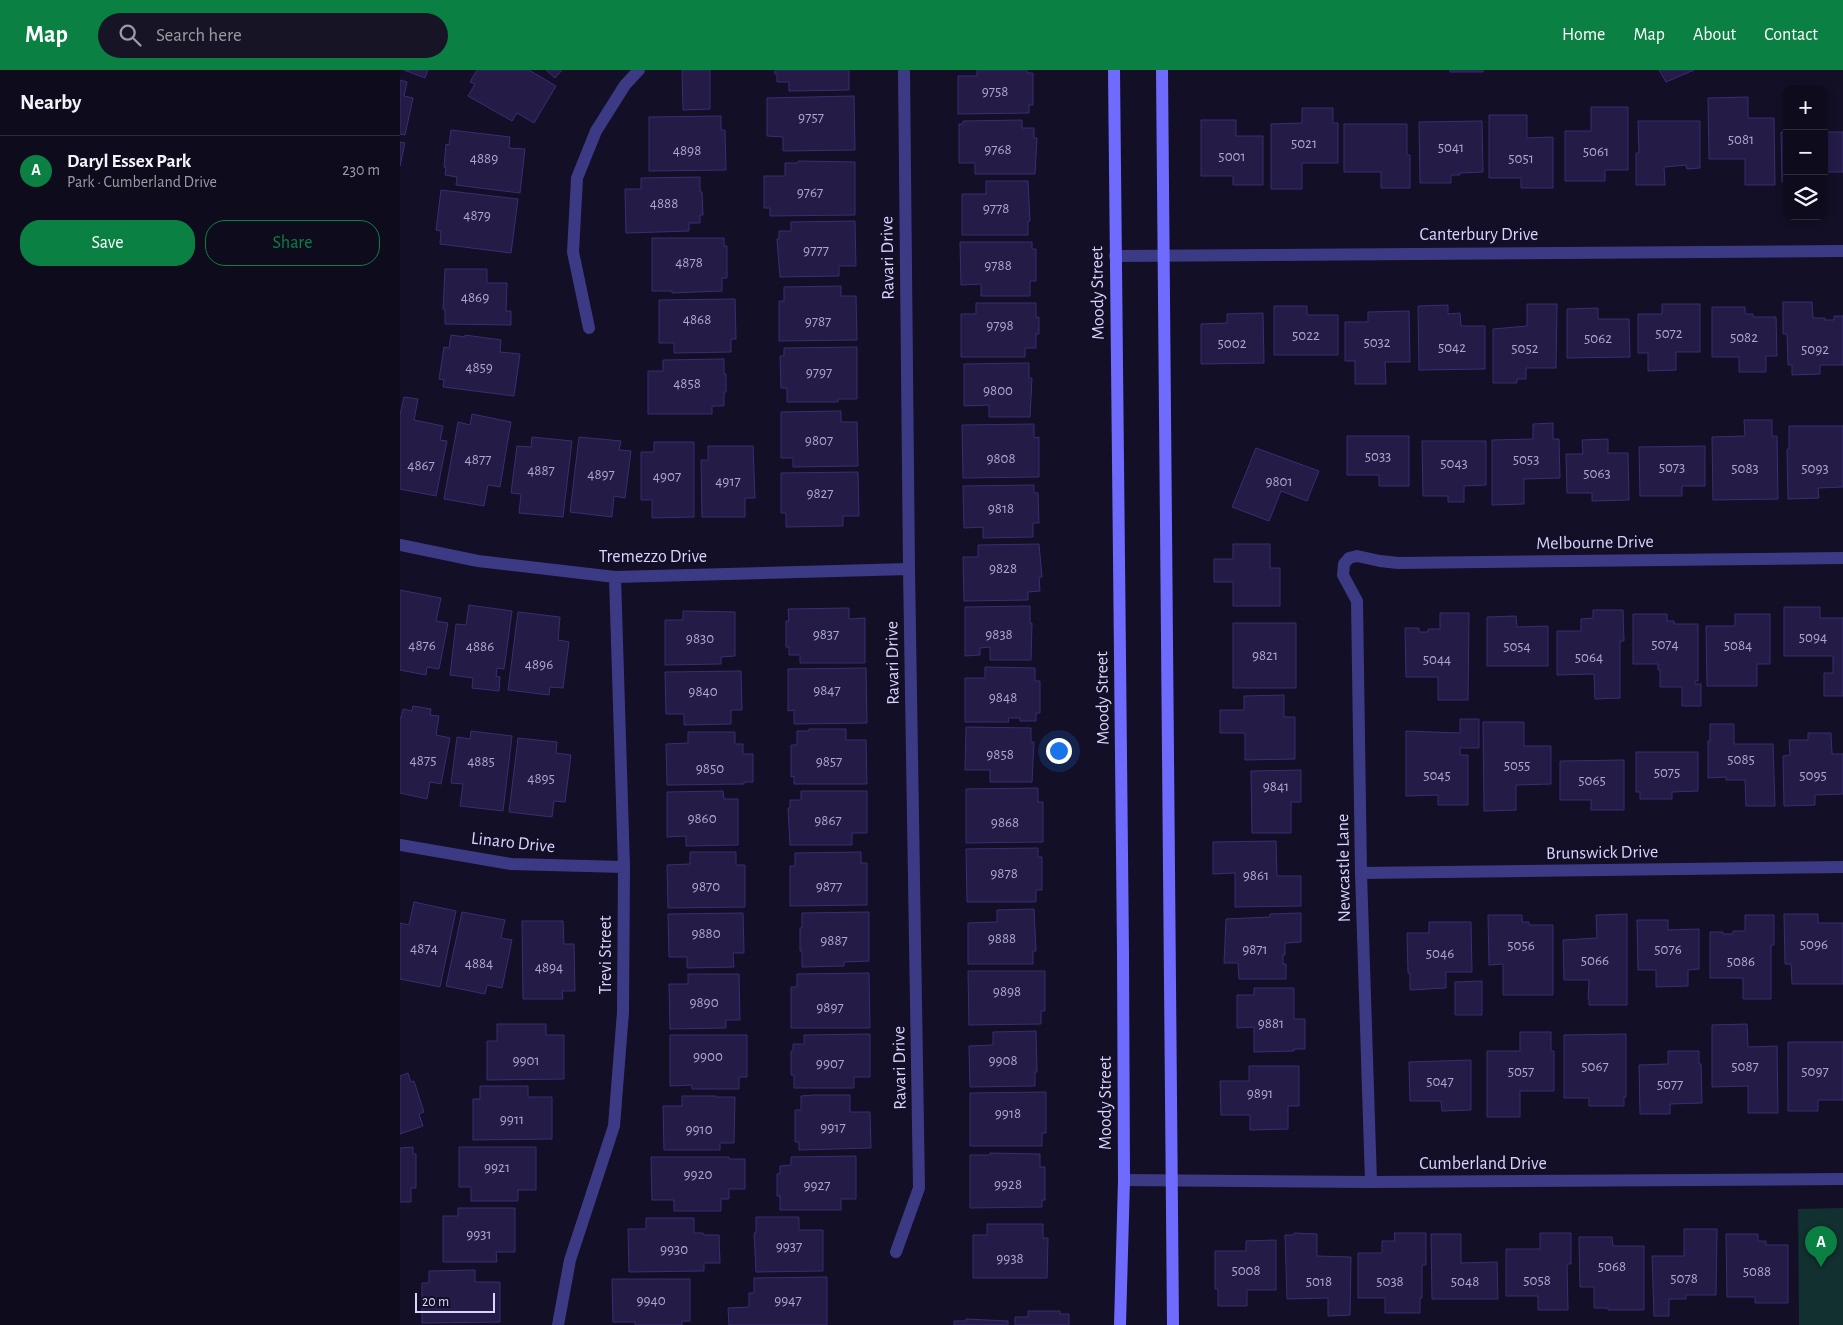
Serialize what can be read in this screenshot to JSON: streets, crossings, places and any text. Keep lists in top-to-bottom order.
{
  "streets": {
    "main road": ["Moody Street"],
    "street": [
      "Canterbury Drive",
      "Ravari Drive",
      "Melbourne Drive",
      "Tremezzo Drive",
      "Linaro Drive",
      "Brunswick Drive",
      "Newcastle Lane",
      "Trevi Street",
      "Cumberland Drive"
    ]
  },
  "crossings": [
    ["Canterbury Drive", "Moody Street"],
    ["Ravari Drive", "Tremezzo Drive"],
    ["Moody Street", "Cumberland Drive"],
    ["Melbourne Drive", "Newcastle Lane"],
    ["Tremezzo Drive", "Trevi Street"],
    ["Linaro Drive", "Trevi Street"],
    ["Brunswick Drive", "Newcastle Lane"],
    ["Newcastle Lane", "Cumberland Drive"]
  ],
  "house_numbers": [
    "9758",
    "9757",
    "5081",
    "5021",
    "5041",
    "9768",
    "4898",
    "5061",
    "5001",
    "4889",
    "5051",
    "9767",
    "4888",
    "9778",
    "4879",
    "9777",
    "4878",
    "9788",
    "4869",
    "4868",
    "9787",
    "9798",
    "5072",
    "5022",
    "5082",
    "5062",
    "5032",
    "5002",
    "5042",
    "5052",
    "5092",
    "4859",
    "9797",
    "4858",
    "9800",
    "9807",
    "5033",
    "9808",
    "4877",
    "5053",
    "5043",
    "4867",
    "5073",
    "5083",
    "5093",
    "4887",
    "5063",
    "4897",
    "4907",
    "4917",
    "9801",
    "9827",
    "9818",
    "9828",
    "9837",
    "9838",
    "5094",
    "9830",
    "5074",
    "4876",
    "5084",
    "4886",
    "5054",
    "9821",
    "5064",
    "5044",
    "4896",
    "9847",
    "9840",
    "9848",
    "9858",
    "5085",
    "4875",
    "4885",
    "9857",
    "5055",
    "9850",
    "5075",
    "5045",
    "5095",
    "4895",
    "5065",
    "9841",
    "9860",
    "9867",
    "9868",
    "9878",
    "9861",
    "9870",
    "9877",
    "9880",
    "9888",
    "9887",
    "5096",
    "5056",
    "4874",
    "9871",
    "5076",
    "5046",
    "5066",
    "5086",
    "4884",
    "4894",
    "9898",
    "9890",
    "9897",
    "9881",
    "9900",
    "9901",
    "9908",
    "9907",
    "5067",
    "5087",
    "5057",
    "5097",
    "5047",
    "5077",
    "9891",
    "9918",
    "9911",
    "9917",
    "9910",
    "9921",
    "9920",
    "9928",
    "9927",
    "9931",
    "9937",
    "9930",
    "9938",
    "5068",
    "5008",
    "5088",
    "5078",
    "5058",
    "5018",
    "5038",
    "5048",
    "9940",
    "9947"
  ],
  "scale_bar": "20 m",
  "page": {
    "header": "Map",
    "search": "Search here",
    "nav": [
      "Home",
      "Map",
      "About",
      "Contact"
    ],
    "heading": "Nearby",
    "map_buttons": ["+", "−"],
    "list": [
      {
        "mark": "A",
        "name": "Daryl Essex Park",
        "note": "Park · Cumberland Drive",
        "value": "230 m"
      }
    ],
    "buttons": ["Save", "Share"],
    "pins": "A",
    "scale": "20 m"
  }
}
